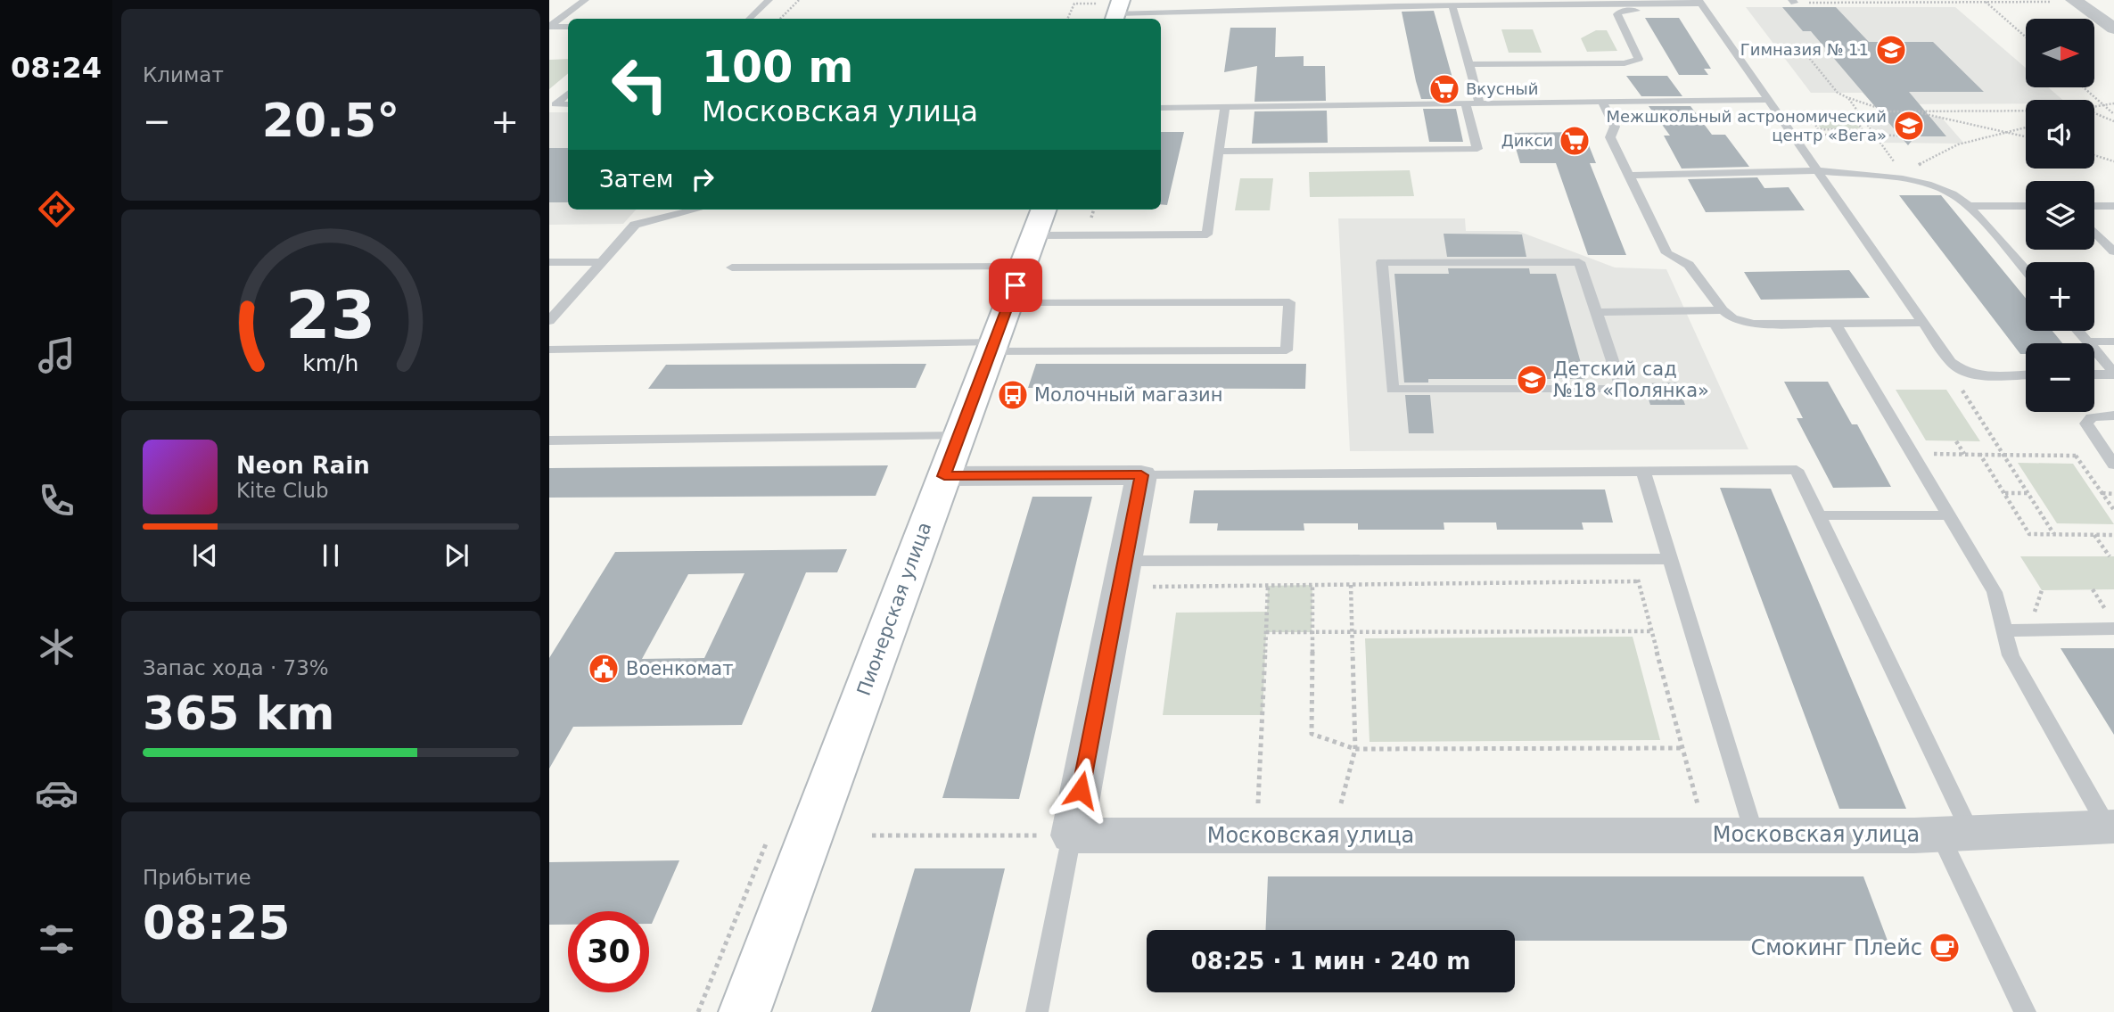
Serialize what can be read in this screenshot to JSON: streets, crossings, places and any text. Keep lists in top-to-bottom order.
{
  "streets": {
    "street": ["Пионерская улица", "Московская улица"]
  },
  "places": {
    "school or university": ["Гимназия № 11", "Межшкольный астрономический центр «Вега»", "Детский сад №18 «Полянка»"],
    "supermarket": ["Вкусный", "Дикси"],
    "bus stop": ["Молочный магазин"],
    "public building": ["Военкомат"],
    "cafe": ["Смокинг Плейс"]
  },
  "north": "right",
  "page": {
    "tabs": "08:24",
    "tile": [
      "Климат",
      ["Запас хода · 73%", "365 km"],
      ["Прибытие", "08:25"]
    ],
    "map_buttons": ["+", "−"],
    "turn": ["100 m", "Московская улица"],
    "heat": ["−", "20.5°", "+"],
    "then": "Затем",
    "song": ["Neon Rain", "Kite Club"],
    "limit": "30",
    "trip": "08:25 · 1 мин · 240 m",
    "gauge": ["23", "km/h"]
  }
}
